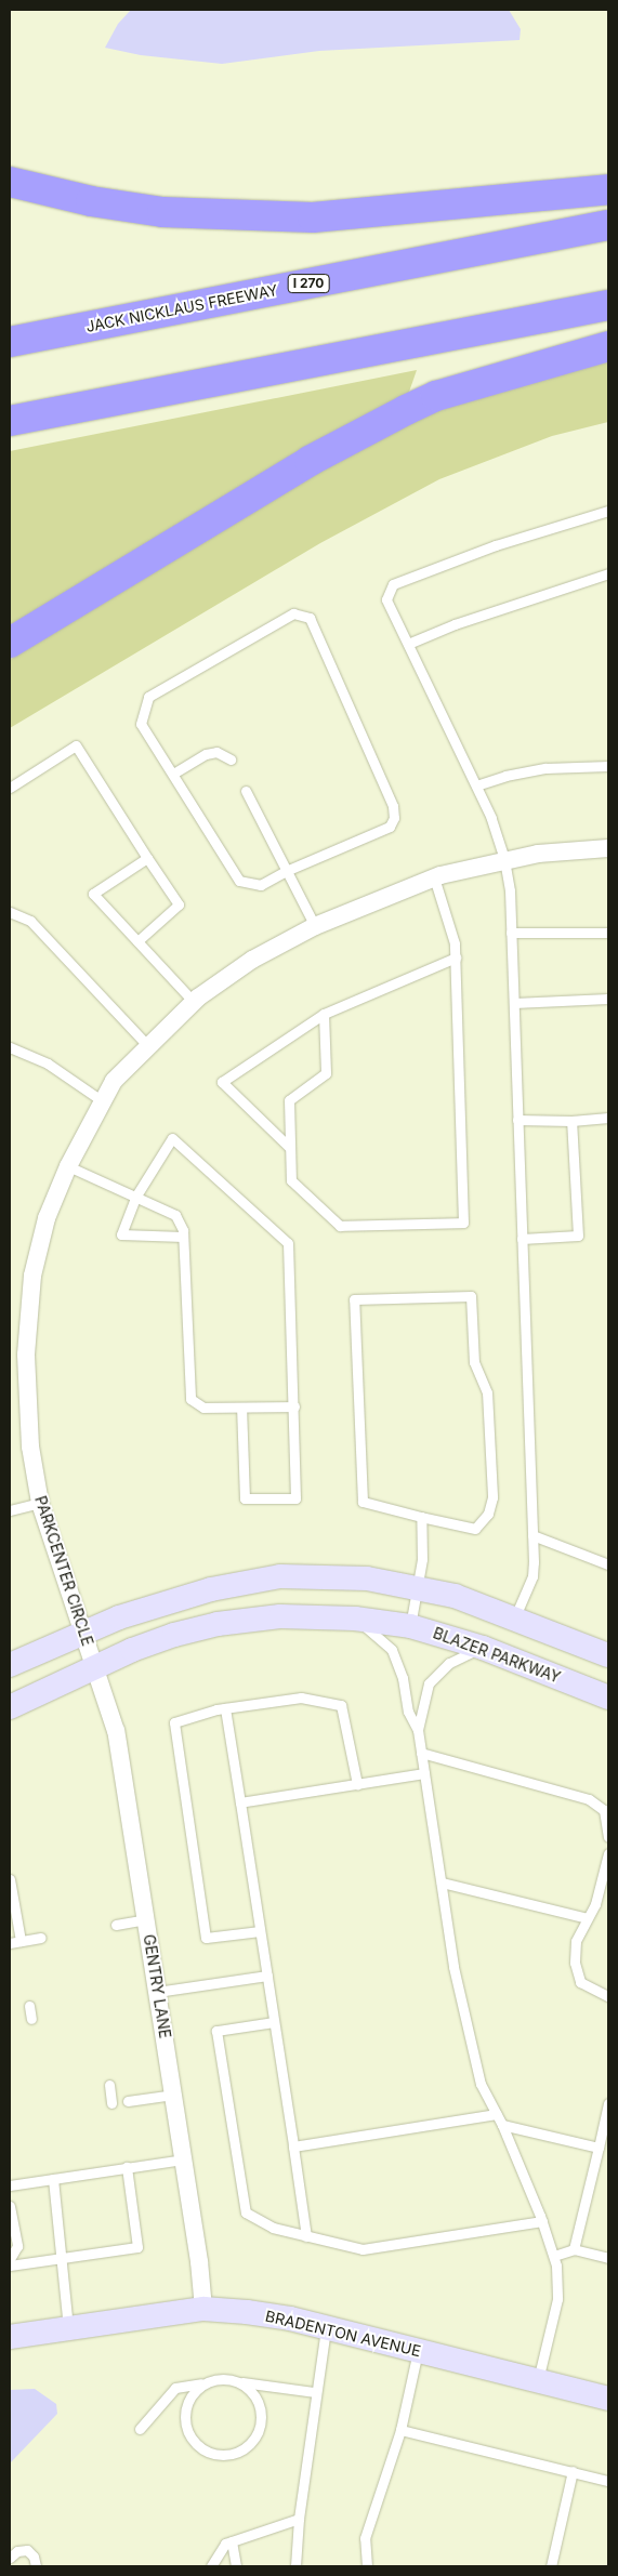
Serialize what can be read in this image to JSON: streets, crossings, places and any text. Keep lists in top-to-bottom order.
{
  "streets": {
    "highway": ["I 270", "JACK NICKLAUS FREEWAY"],
    "street": [
      "PARKCENTER CIRCLE",
      "BLAZER PARKWAY",
      "GENTRY LANE",
      "BRADENTON AVENUE"
    ]
  },
  "crossings": [
    ["PARKCENTER CIRCLE", "BLAZER PARKWAY"],
    ["PARKCENTER CIRCLE", "GENTRY LANE"],
    ["BLAZER PARKWAY", "GENTRY LANE"],
    ["GENTRY LANE", "BRADENTON AVENUE"]
  ]
}
